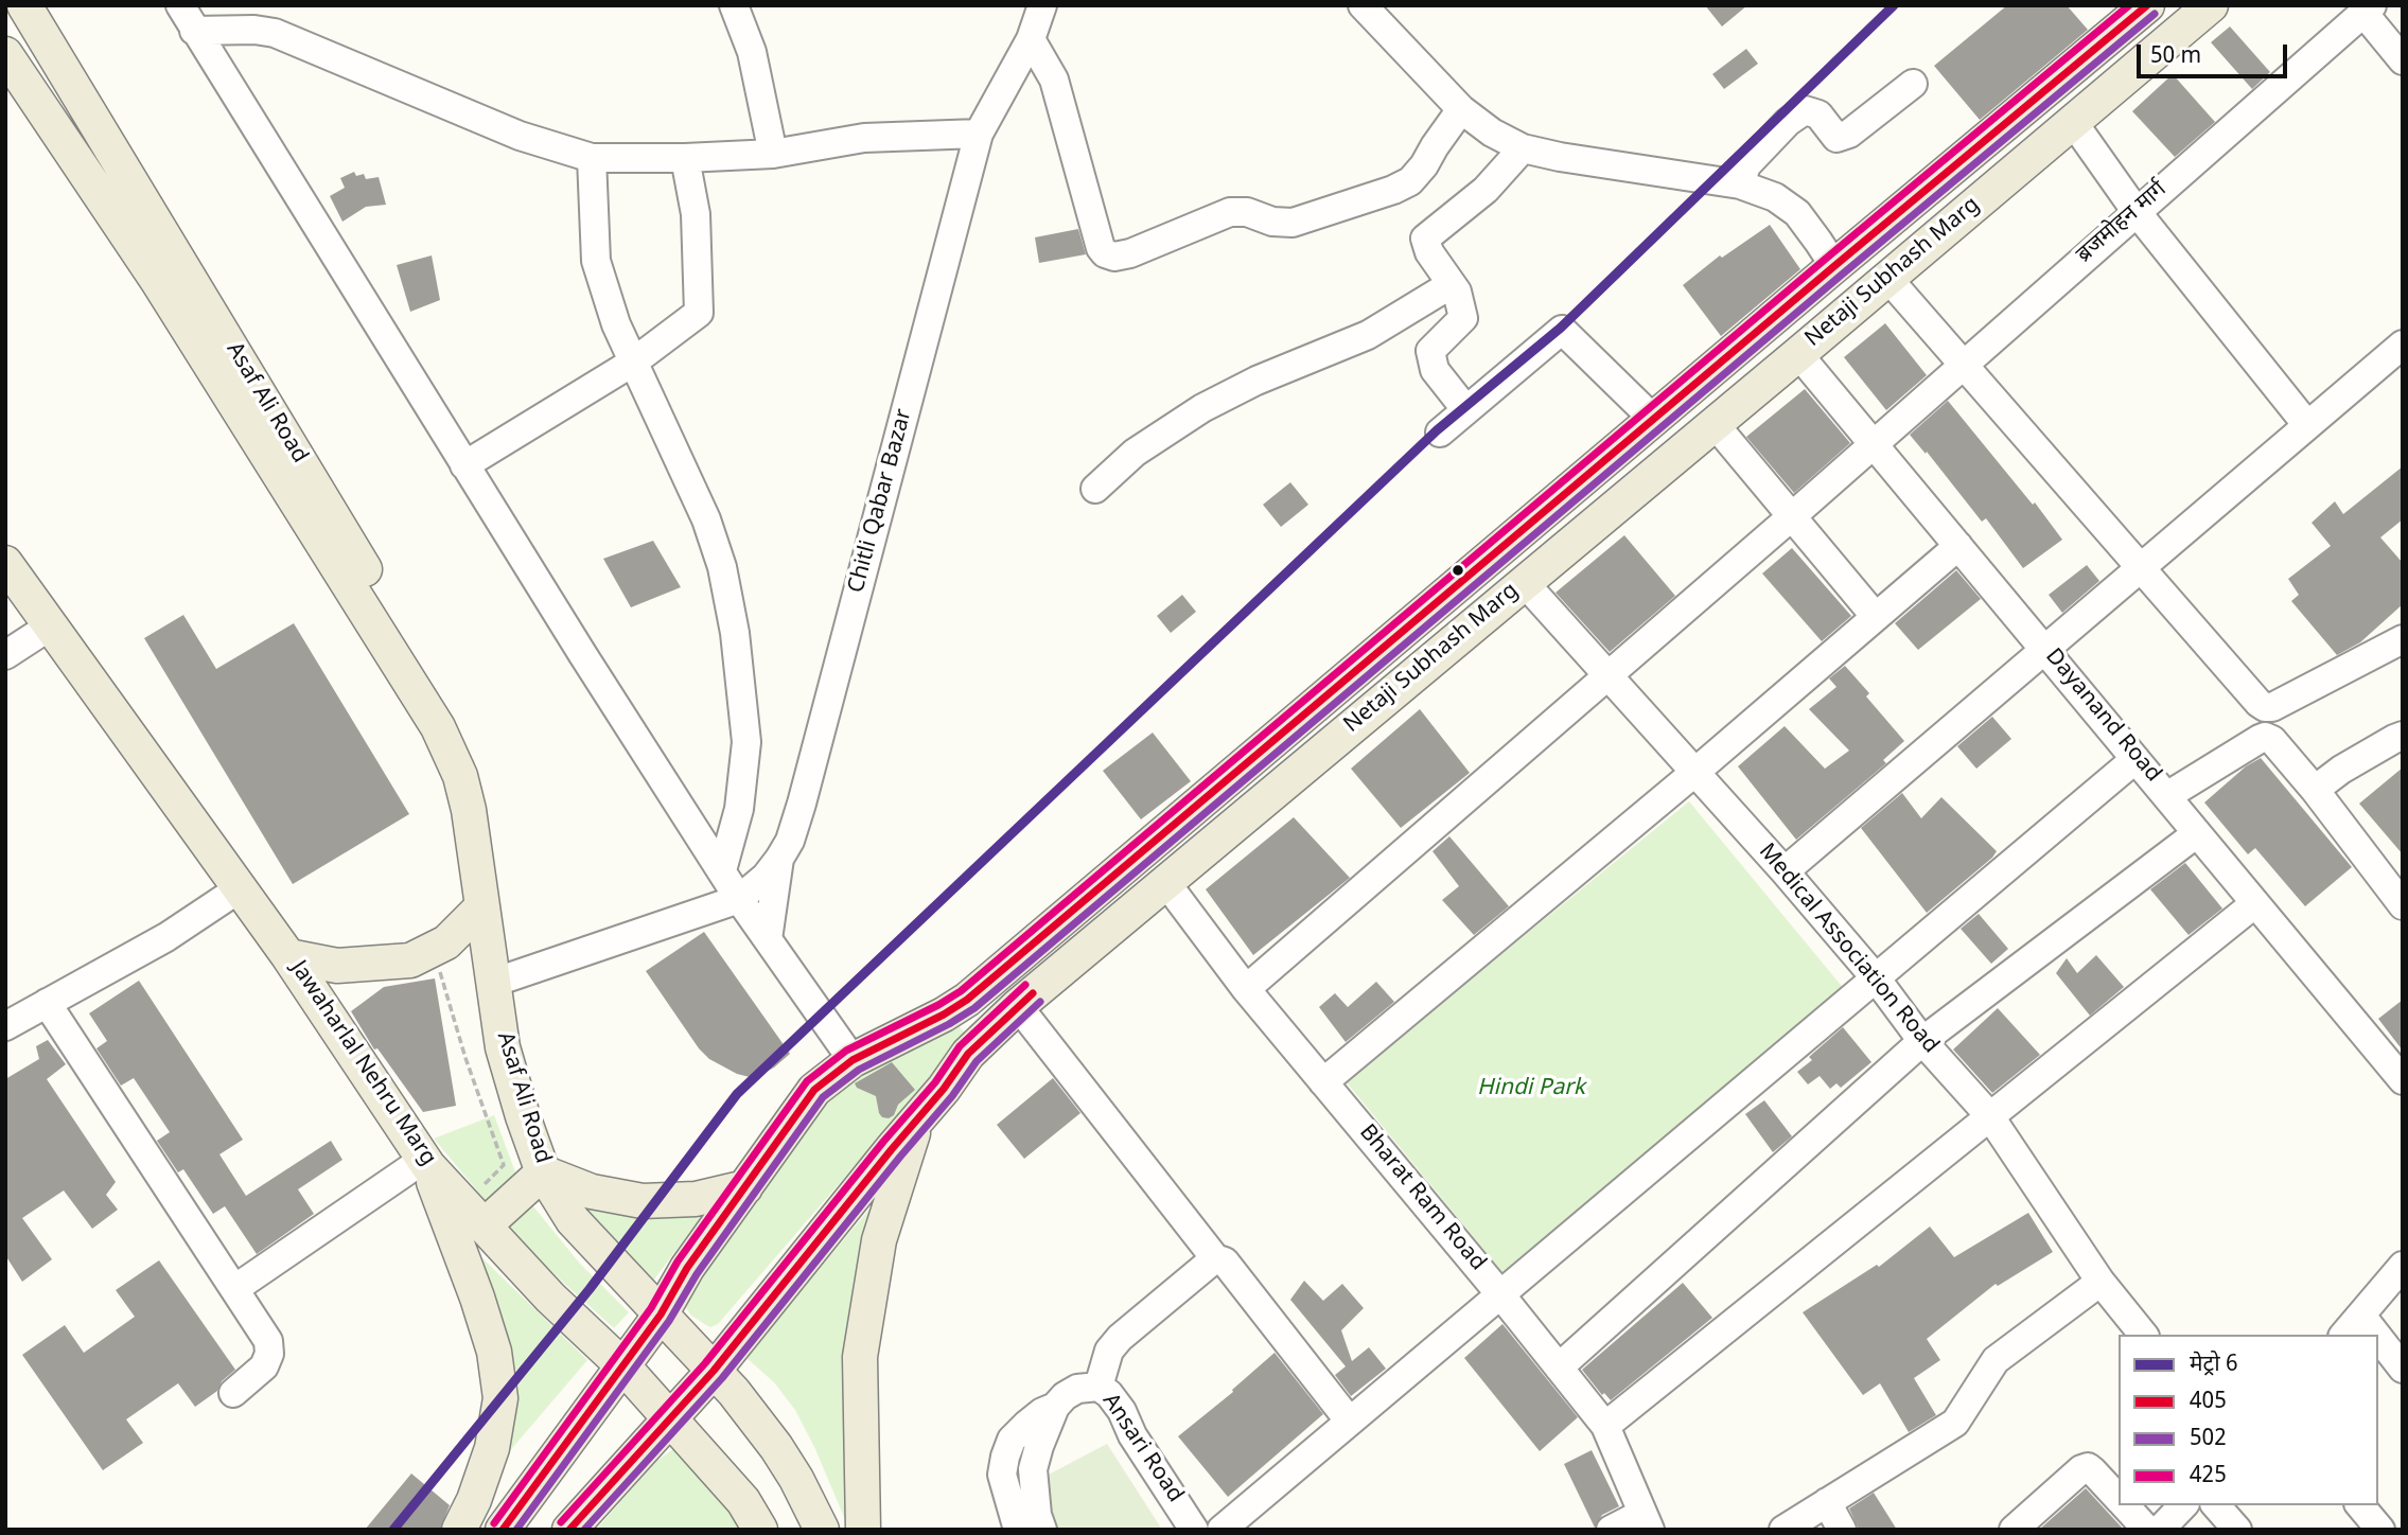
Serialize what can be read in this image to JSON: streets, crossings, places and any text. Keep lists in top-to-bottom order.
{
  "streets": {
    "main road": ["Netaji Subhash Marg", "Asaf Ali Road", "Jawaharlal Nehru Marg"],
    "street": [
      "ब्रजमोहन मार्ग",
      "Chitli Qabar Bazar",
      "Dayanand Road",
      "Medical Association Road",
      "Bharat Ram Road",
      "Ansari Road"
    ]
  },
  "crossings": [
    ["ब्रजमोहन मार्ग", "Dayanand Road"],
    ["ब्रजमोहन मार्ग", "Medical Association Road"],
    ["ब्रजमोहन मार्ग", "Bharat Ram Road"],
    ["Netaji Subhash Marg", "Asaf Ali Road"],
    ["Netaji Subhash Marg", "Dayanand Road"],
    ["Netaji Subhash Marg", "Medical Association Road"],
    ["Netaji Subhash Marg", "Jawaharlal Nehru Marg"],
    ["Netaji Subhash Marg", "Bharat Ram Road"],
    ["Asaf Ali Road", "Chitli Qabar Bazar"]
  ],
  "parks": ["Hindi Park"],
  "lines": [
    "metro line 6",
    "transit line 405",
    "transit line 425",
    "transit line 502"
  ],
  "legend": [
    "मेट्रो 6",
    "405",
    "502",
    "425"
  ],
  "scale_bar": "50 m"
}
